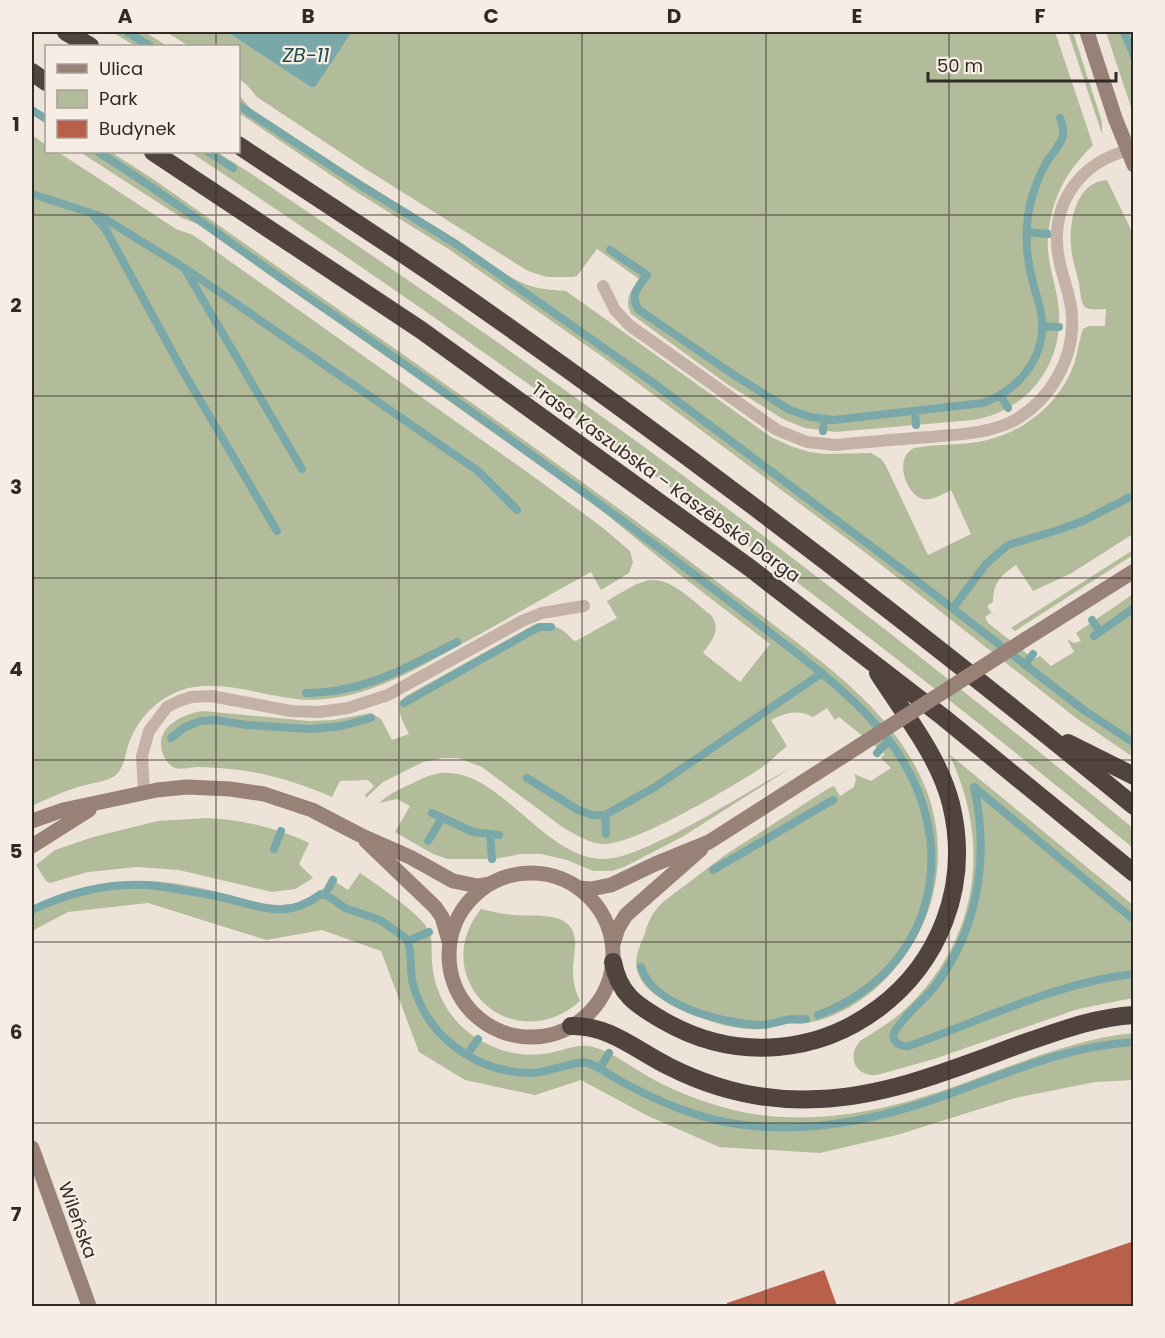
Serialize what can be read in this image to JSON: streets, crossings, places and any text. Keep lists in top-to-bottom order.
{
  "streets": {
    "highway": ["Trasa Kaszubska – Kaszëbskô Darga"],
    "main road": ["Wileńska"]
  },
  "water": ["ZB-11"],
  "legend": ["Ulica", "Park", "Budynek"],
  "scale_bar": "50 m",
  "grid": {
    "columns": [
      "A",
      "B",
      "C",
      "D",
      "E",
      "F"
    ],
    "rows": [
      "1",
      "2",
      "3",
      "4",
      "5",
      "6",
      "7"
    ]
  }
}
